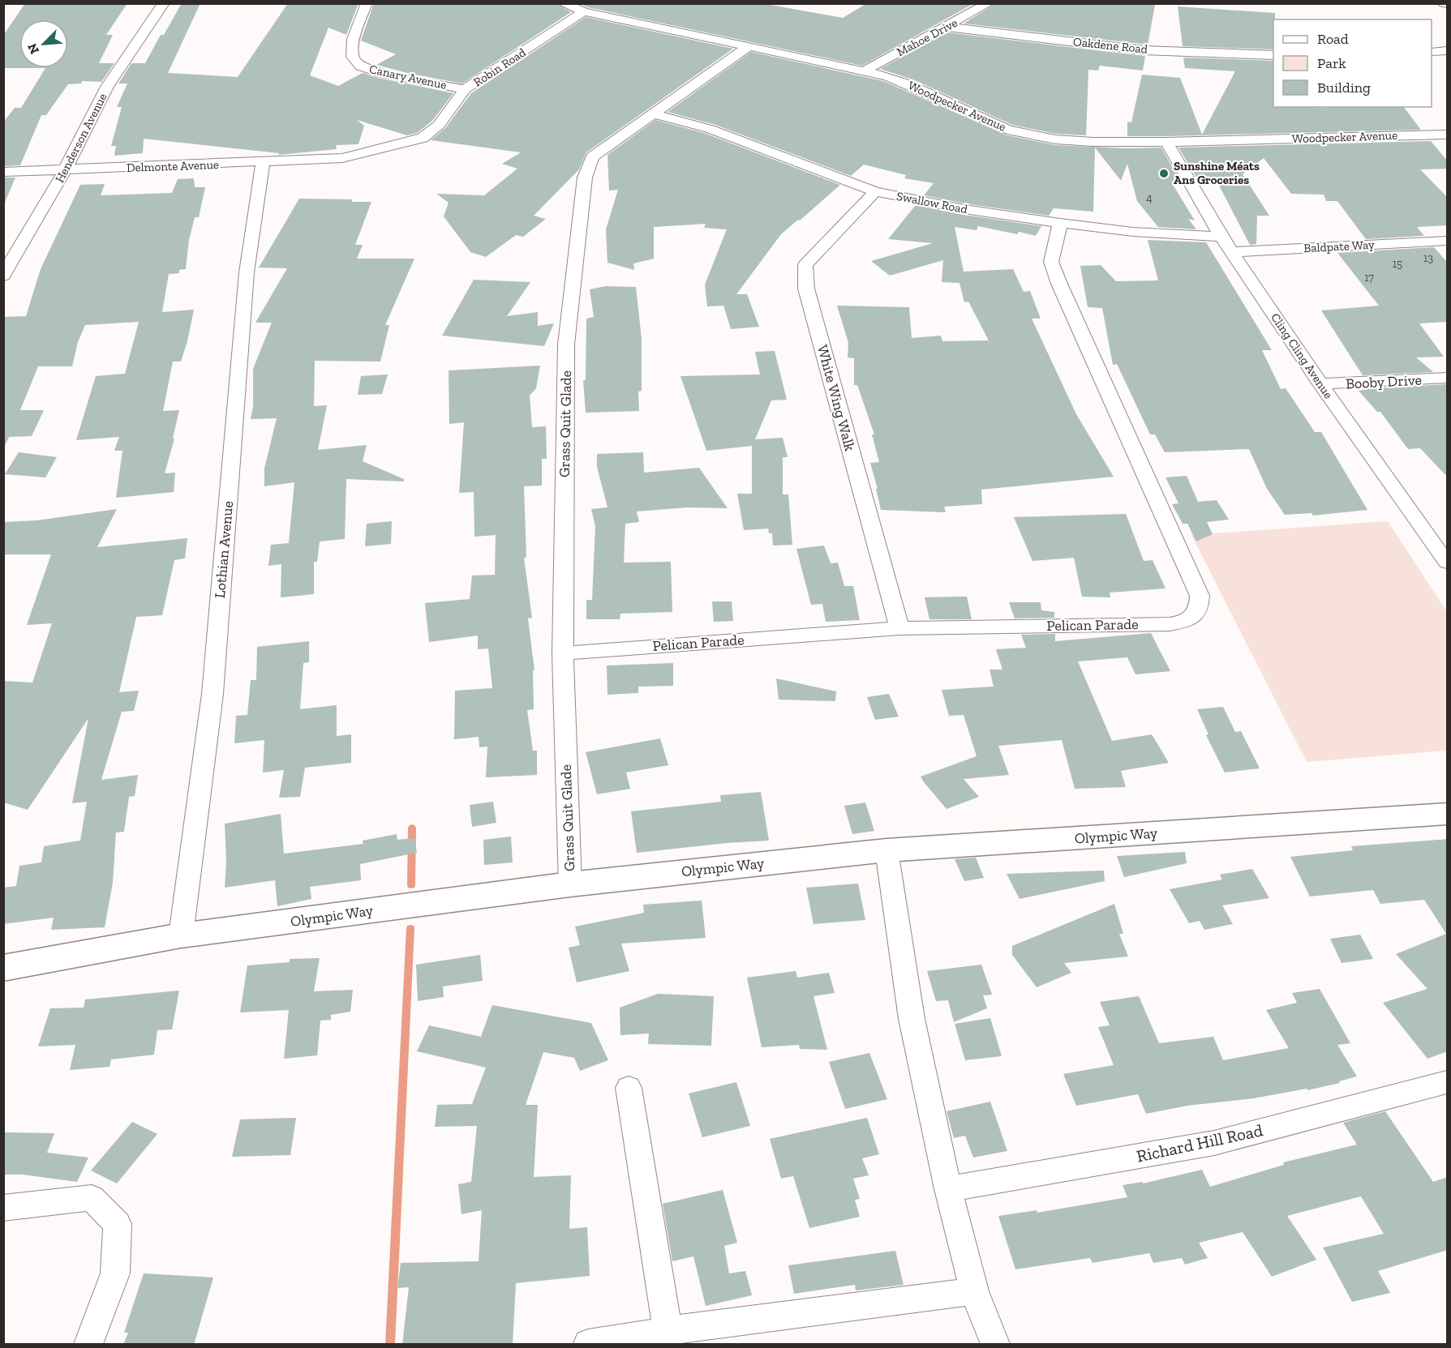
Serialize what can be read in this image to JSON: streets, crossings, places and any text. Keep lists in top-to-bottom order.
{
  "streets": {
    "street": [
      "Mahoe Drive",
      "Oakdene Road",
      "Robin Road",
      "Canary Avenue",
      "Woodpecker Avenue",
      "Henderson Avenue",
      "Delmonte Avenue",
      "Swallow Road",
      "Baldpate Way",
      "Cling Cling Avenue",
      "Booby Drive",
      "White Wing Walk",
      "Grass Quit Glade",
      "Lothian Avenue",
      "Pelican Parade",
      "Olympic Way",
      "Richard Hill Road"
    ]
  },
  "crossings": [
    ["Mahoe Drive", "Oakdene Road"],
    ["Mahoe Drive", "Woodpecker Avenue"],
    ["Robin Road", "Canary Avenue"],
    ["Robin Road", "Woodpecker Avenue"],
    ["Robin Road", "Delmonte Avenue"],
    ["Woodpecker Avenue", "Cling Cling Avenue"],
    ["Woodpecker Avenue", "Grass Quit Glade"],
    ["Henderson Avenue", "Delmonte Avenue"],
    ["Delmonte Avenue", "Lothian Avenue"],
    ["Swallow Road", "Cling Cling Avenue"],
    ["Swallow Road", "White Wing Walk"],
    ["Swallow Road", "Grass Quit Glade"],
    ["Swallow Road", "Pelican Parade"],
    ["Baldpate Way", "Cling Cling Avenue"],
    ["Cling Cling Avenue", "Booby Drive"],
    ["White Wing Walk", "Pelican Parade"],
    ["Grass Quit Glade", "Pelican Parade"],
    ["Grass Quit Glade", "Olympic Way"],
    ["Lothian Avenue", "Olympic Way"]
  ],
  "places": ["Sunshine Méats Ans Groceries"],
  "house_numbers": [
    "4",
    "13",
    "15",
    "17"
  ],
  "legend": ["Road", "Park", "Building"],
  "north": "bottom left"
}
